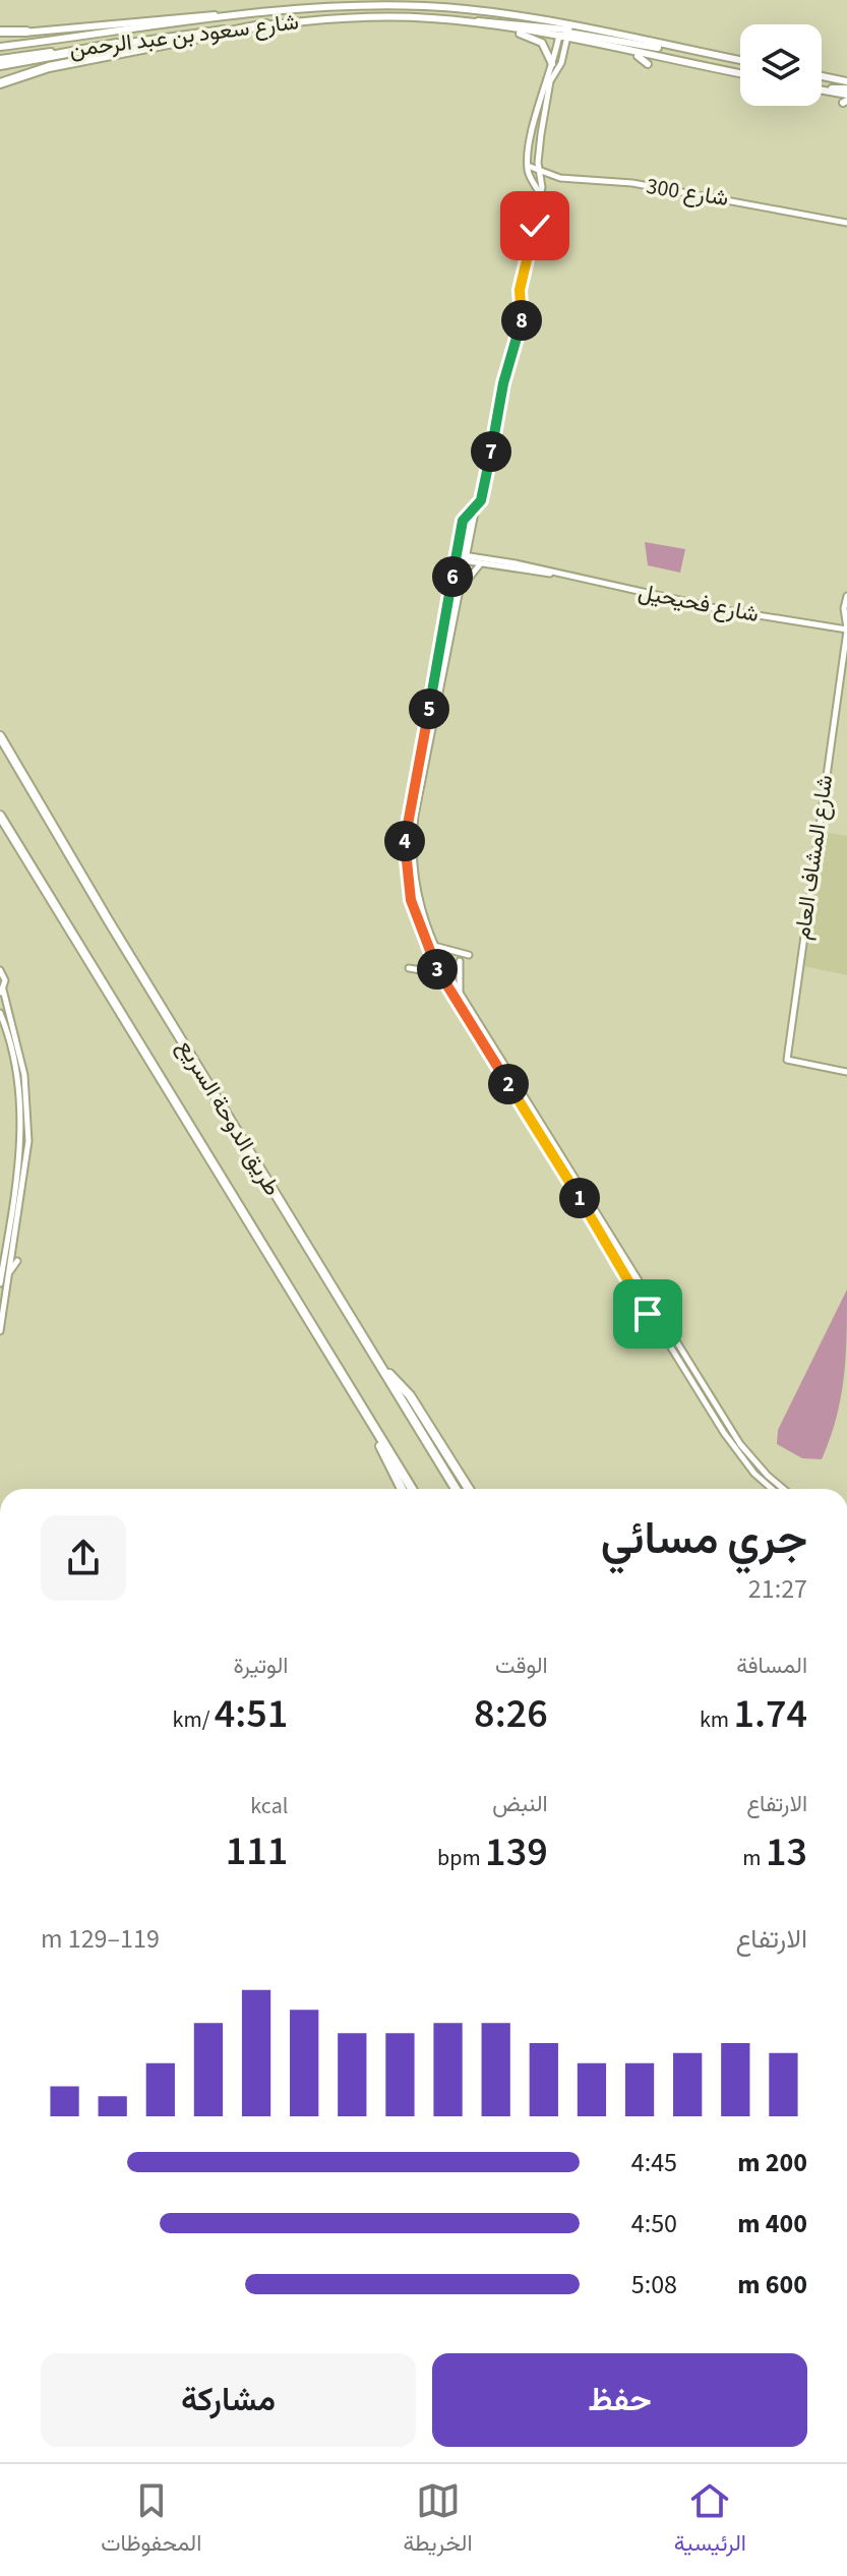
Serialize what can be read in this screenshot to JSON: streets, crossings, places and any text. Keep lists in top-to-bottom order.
{
  "streets": {
    "highway": ["طريق الدوحة السريع"],
    "main road": ["شارع سعود بن عبد الرحمن"],
    "street": ["شارع 300", "شارع فحيحيل", "شارع المشاف العام"]
  },
  "crossings": [
    ["شارع فحيحيل", "شارع المشاف العام"]
  ],
  "page": {
    "pins": [
      "8",
      "7",
      "6",
      "5",
      "4",
      "3",
      "2",
      "1"
    ],
    "heading": ["جري مسائي", "21:27"],
    "stats": [
      ["المسافة", "1.74 km"],
      ["الوقت", "8:26"],
      ["الوتيرة", "4:51 /km"],
      ["الارتفاع", "13 m"],
      ["النبض", "139 bpm"],
      ["kcal", "111"]
    ],
    "chart": ["الارتفاع", "119–129 m"],
    "list": [
      {
        "name": "200 m",
        "note": "4:45"
      },
      {
        "name": "400 m",
        "note": "4:50"
      },
      {
        "name": "600 m",
        "note": "5:08"
      }
    ],
    "buttons": ["حفظ", "مشاركة"],
    "tabs": ["الرئيسية", "الخريطة", "المحفوظات"]
  }
}
